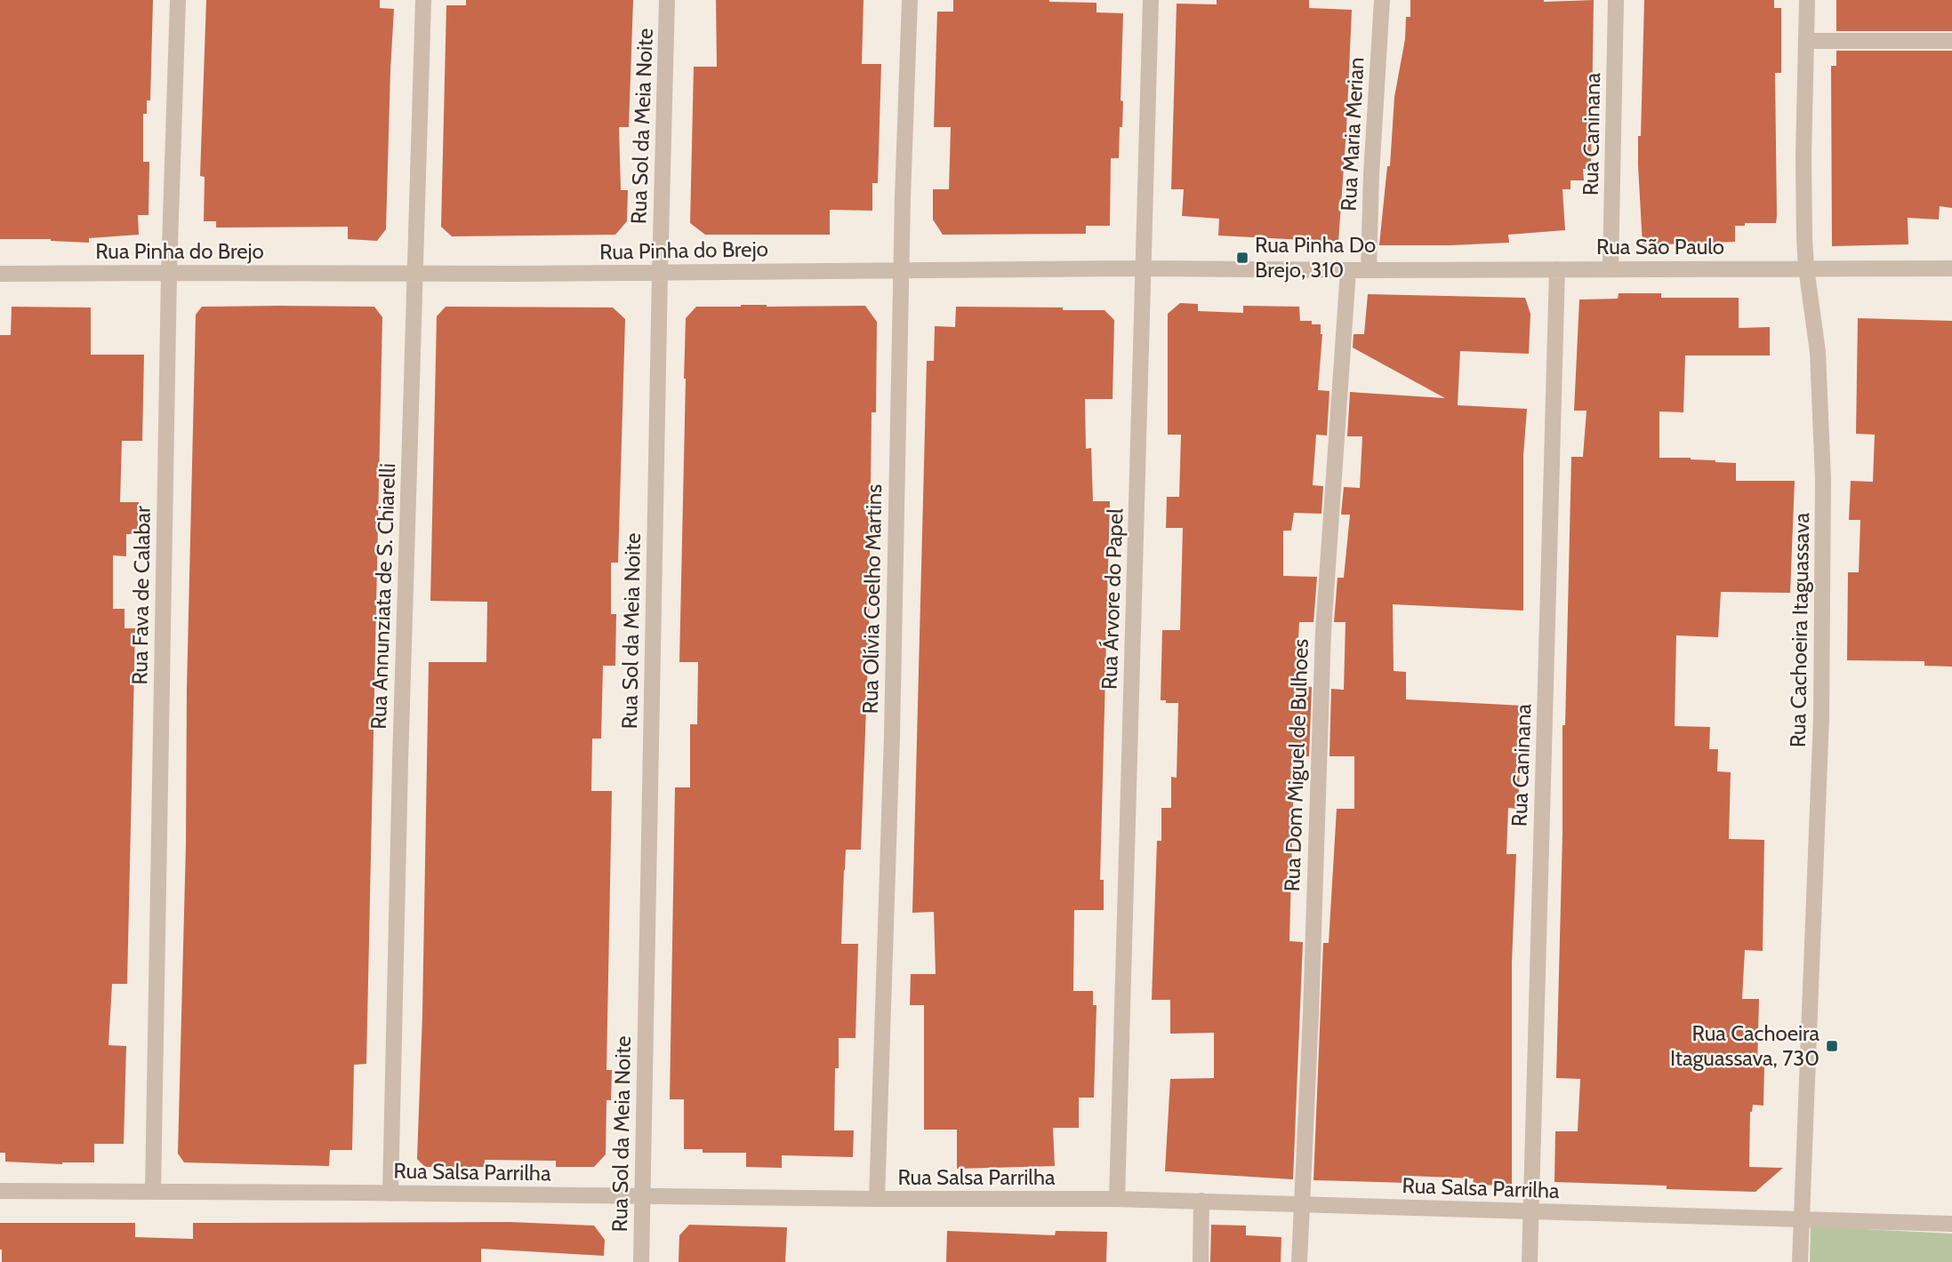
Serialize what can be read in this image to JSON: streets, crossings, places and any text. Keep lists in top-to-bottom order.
{
  "streets": {
    "street": [
      "Rua Sol da Meia Noite",
      "Rua Maria Merian",
      "Rua Caninana",
      "Rua São Paulo",
      "Rua Pinha do Brejo",
      "Rua Fava de Calabar",
      "Rua Annunziata de S. Chiarelli",
      "Rua Olívia Coelho Martins",
      "Rua Árvore do Papel",
      "Rua Cachoeira Itaguassava",
      "Rua Dom Miguel de Bulhoes",
      "Rua Salsa Parrilha"
    ]
  },
  "crossings": [
    ["Rua Sol da Meia Noite", "Rua Pinha do Brejo"],
    ["Rua Sol da Meia Noite", "Rua Salsa Parrilha"],
    ["Rua Maria Merian", "Rua São Paulo"],
    ["Rua Maria Merian", "Rua Pinha do Brejo"],
    ["Rua Caninana", "Rua São Paulo"],
    ["Rua Caninana", "Rua Salsa Parrilha"],
    ["Rua São Paulo", "Rua Pinha do Brejo"],
    ["Rua São Paulo", "Rua Cachoeira Itaguassava"],
    ["Rua Pinha do Brejo", "Rua Fava de Calabar"],
    ["Rua Pinha do Brejo", "Rua Annunziata de S. Chiarelli"],
    ["Rua Pinha do Brejo", "Rua Olívia Coelho Martins"],
    ["Rua Pinha do Brejo", "Rua Árvore do Papel"],
    ["Rua Pinha do Brejo", "Rua Dom Miguel de Bulhoes"],
    ["Rua Fava de Calabar", "Rua Salsa Parrilha"],
    ["Rua Annunziata de S. Chiarelli", "Rua Salsa Parrilha"],
    ["Rua Olívia Coelho Martins", "Rua Salsa Parrilha"],
    ["Rua Árvore do Papel", "Rua Salsa Parrilha"],
    ["Rua Cachoeira Itaguassava", "Rua Salsa Parrilha"],
    ["Rua Dom Miguel de Bulhoes", "Rua Salsa Parrilha"]
  ],
  "places": {
    "transit": ["Rua Pinha Do Brejo, 310", "Rua Cachoeira Itaguassava, 730"]
  }
}
